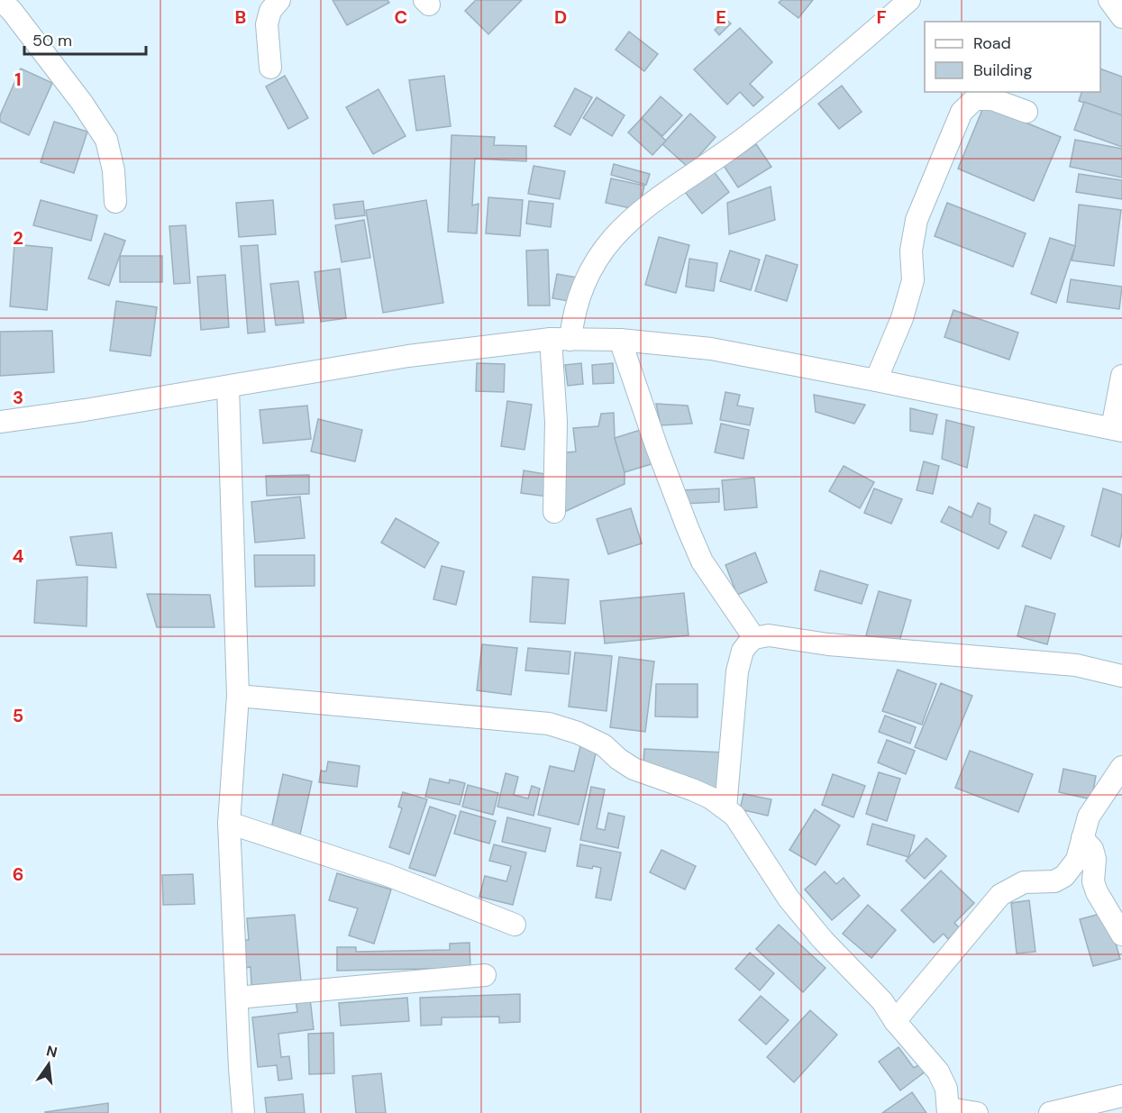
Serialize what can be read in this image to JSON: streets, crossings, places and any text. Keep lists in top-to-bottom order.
{
  "legend": ["Road", "Building"],
  "scale_bar": "50 m",
  "north": "top",
  "grid": {
    "columns": [
      "B",
      "C",
      "D",
      "E",
      "F"
    ],
    "rows": [
      "1",
      "2",
      "3",
      "4",
      "5",
      "6"
    ]
  }
}
